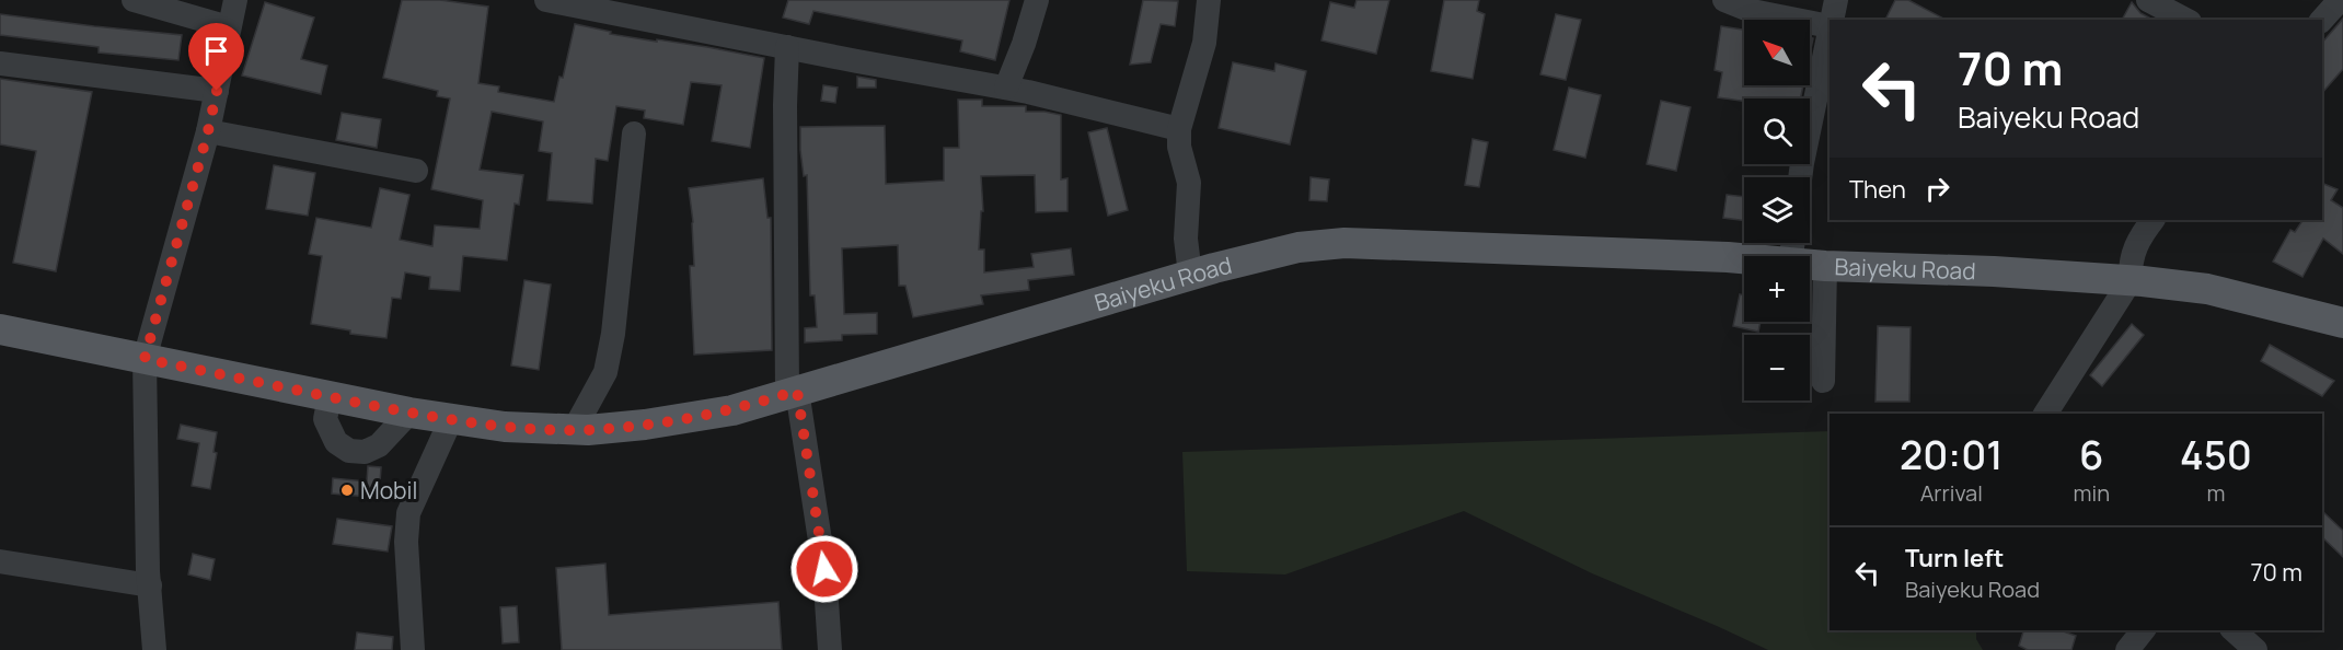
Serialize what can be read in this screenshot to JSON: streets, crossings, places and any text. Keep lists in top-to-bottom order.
{
  "streets": {
    "main road": ["Baiyeku Road"]
  },
  "places": ["Mobil"],
  "north": "top left",
  "page": {
    "map_buttons": ["+", "−"],
    "turn": ["70 m", "Baiyeku Road"],
    "then": "Then",
    "eta": [
      "20:01",
      "Arrival",
      "6",
      "min",
      "450",
      "m"
    ],
    "list": [
      {
        "name": "Turn left",
        "note": "Baiyeku Road",
        "value": "70 m"
      }
    ]
  }
}
